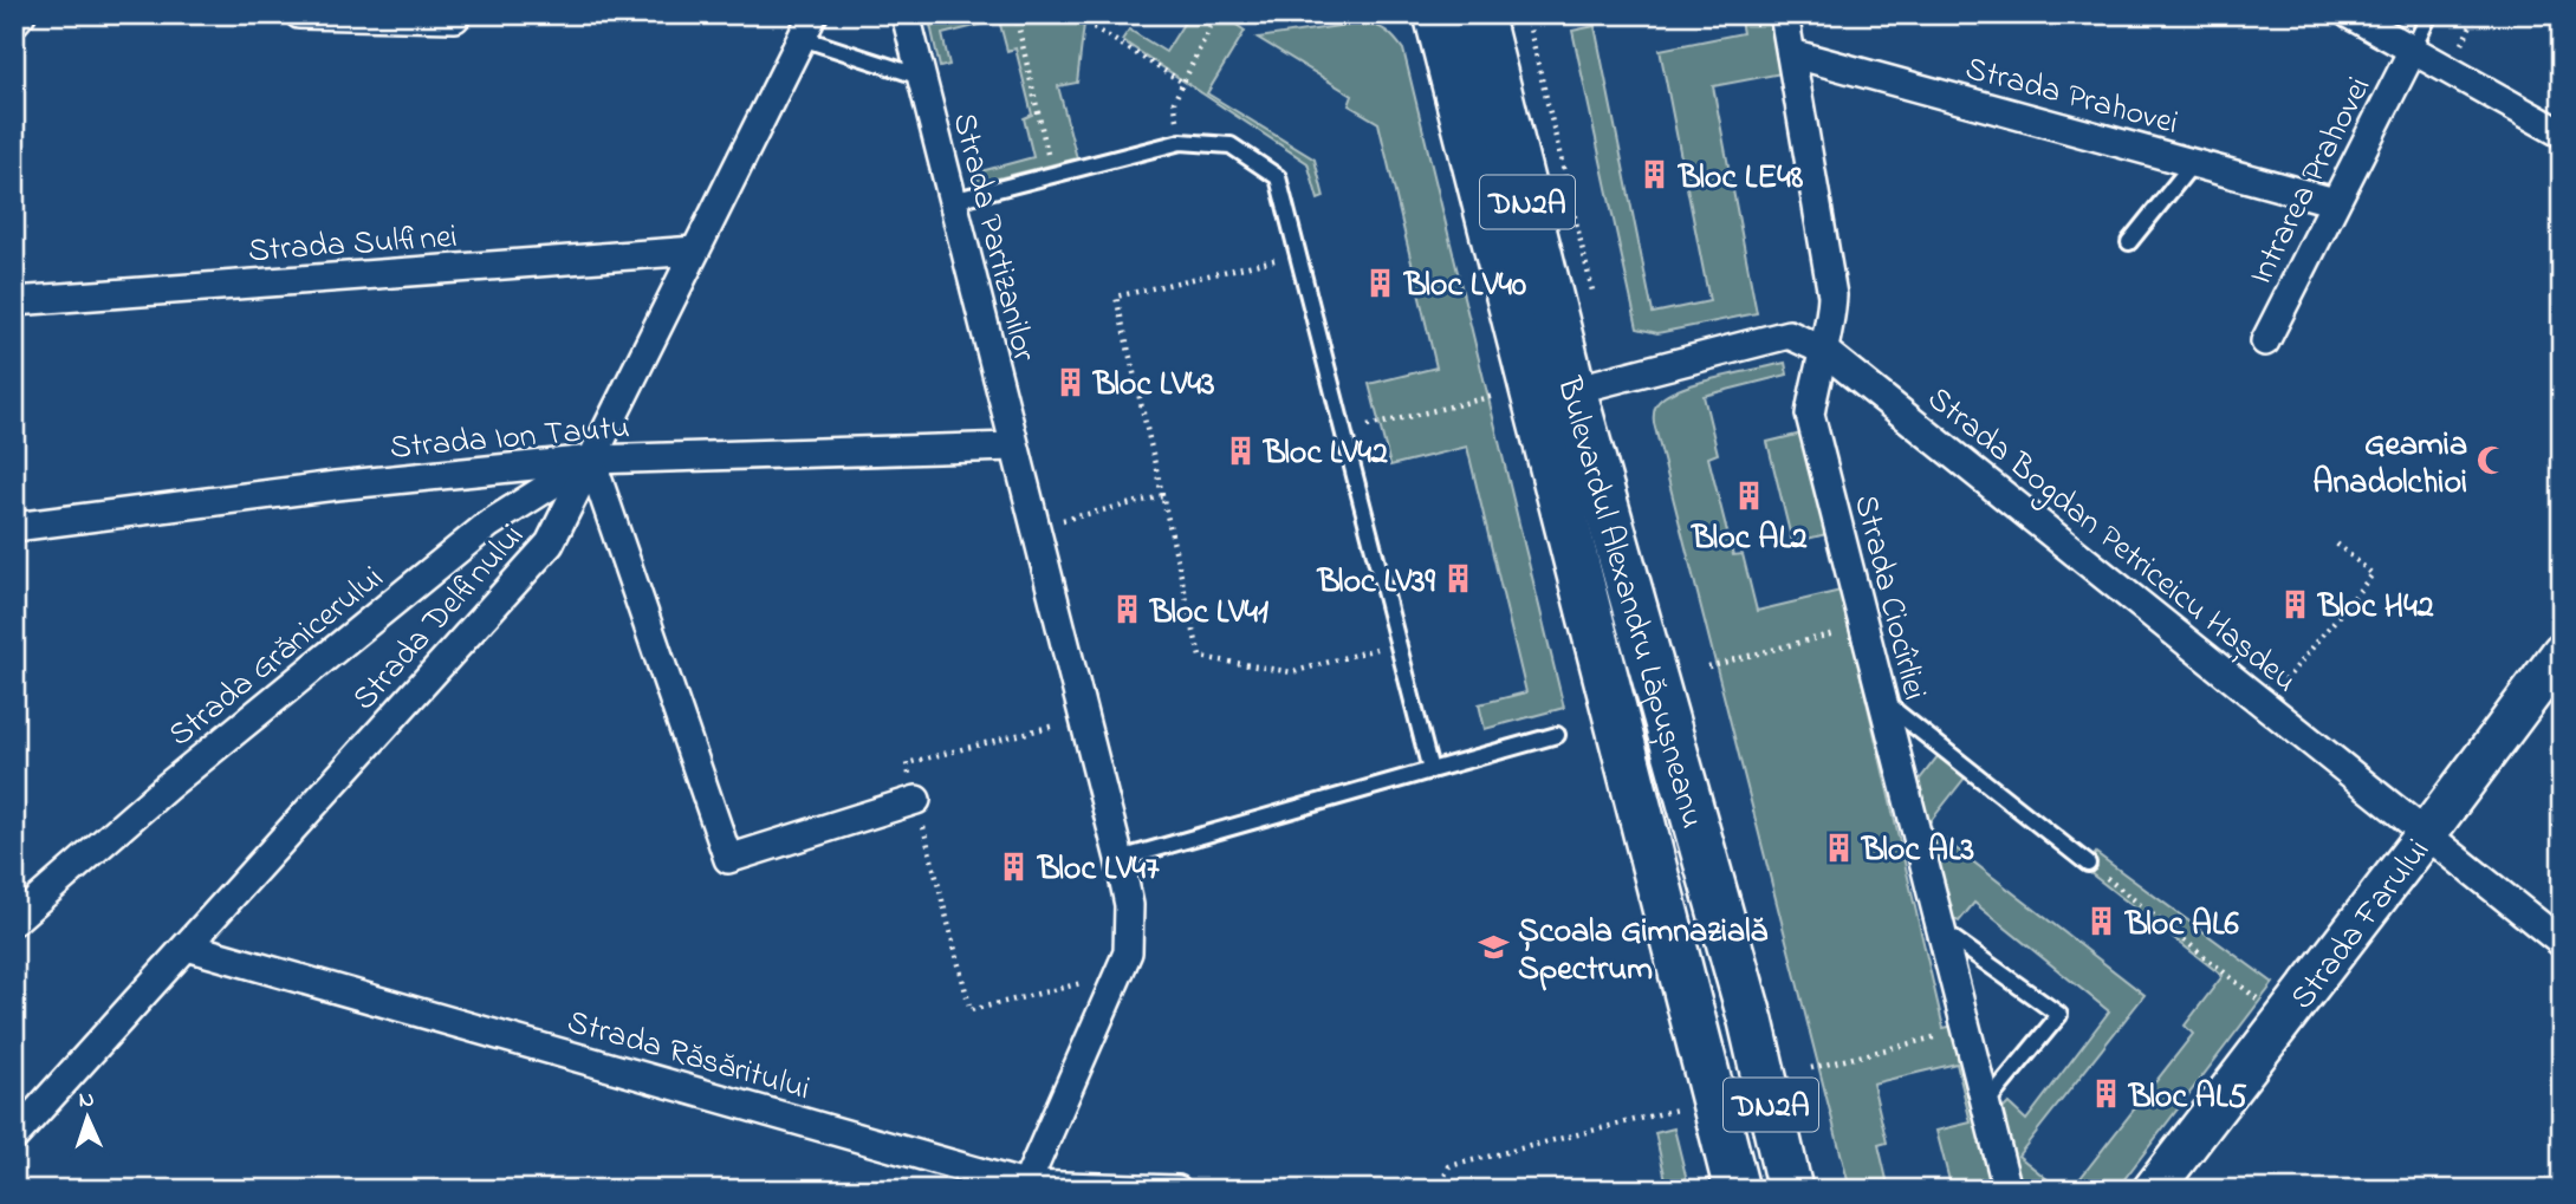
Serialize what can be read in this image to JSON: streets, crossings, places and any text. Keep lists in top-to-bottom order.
{
  "streets": {
    "main road": ["DN2A", "Bulevardul Alexandru Lăpușneanu"],
    "street": [
      "Strada Prahovei",
      "Intrarea Prahovei",
      "Strada Partizanilor",
      "Strada Sulfinei",
      "Strada Ion Tautu",
      "Strada Bogdan Petriceicu Hașdeu",
      "Strada Ciocîrliei",
      "Strada Delfinului",
      "Strada Grănicerului",
      "Strada Farului",
      "Strada Răsăritului"
    ]
  },
  "crossings": [
    ["Strada Prahovei", "Intrarea Prahovei"],
    ["Strada Prahovei", "Strada Ciocîrliei"],
    ["Strada Partizanilor", "Strada Ion Tautu"],
    ["Strada Partizanilor", "Strada Răsăritului"],
    ["Strada Sulfinei", "Strada Delfinului"],
    ["Strada Ion Tautu", "Strada Delfinului"],
    ["Strada Ion Tautu", "Strada Grănicerului"],
    ["Strada Bogdan Petriceicu Hașdeu", "Strada Ciocîrliei"],
    ["Strada Bogdan Petriceicu Hașdeu", "Bulevardul Alexandru Lăpușneanu"],
    ["Strada Bogdan Petriceicu Hașdeu", "Strada Farului"],
    ["Strada Delfinului", "Strada Grănicerului"],
    ["Strada Delfinului", "Strada Răsăritului"]
  ],
  "places": {
    "building": [
      "Bloc LE48",
      "Bloc LV40",
      "Bloc LV43",
      "Bloc LV42",
      "Bloc AL2",
      "Bloc LV39",
      "Bloc H42",
      "Bloc LV41",
      "Bloc AL3",
      "Bloc LV47",
      "Bloc AL6",
      "Bloc AL5"
    ],
    "mosque": ["Geamia Anadolchioi"],
    "school or university": ["Școala Gimnazială Spectrum"]
  },
  "north": "top"
}
